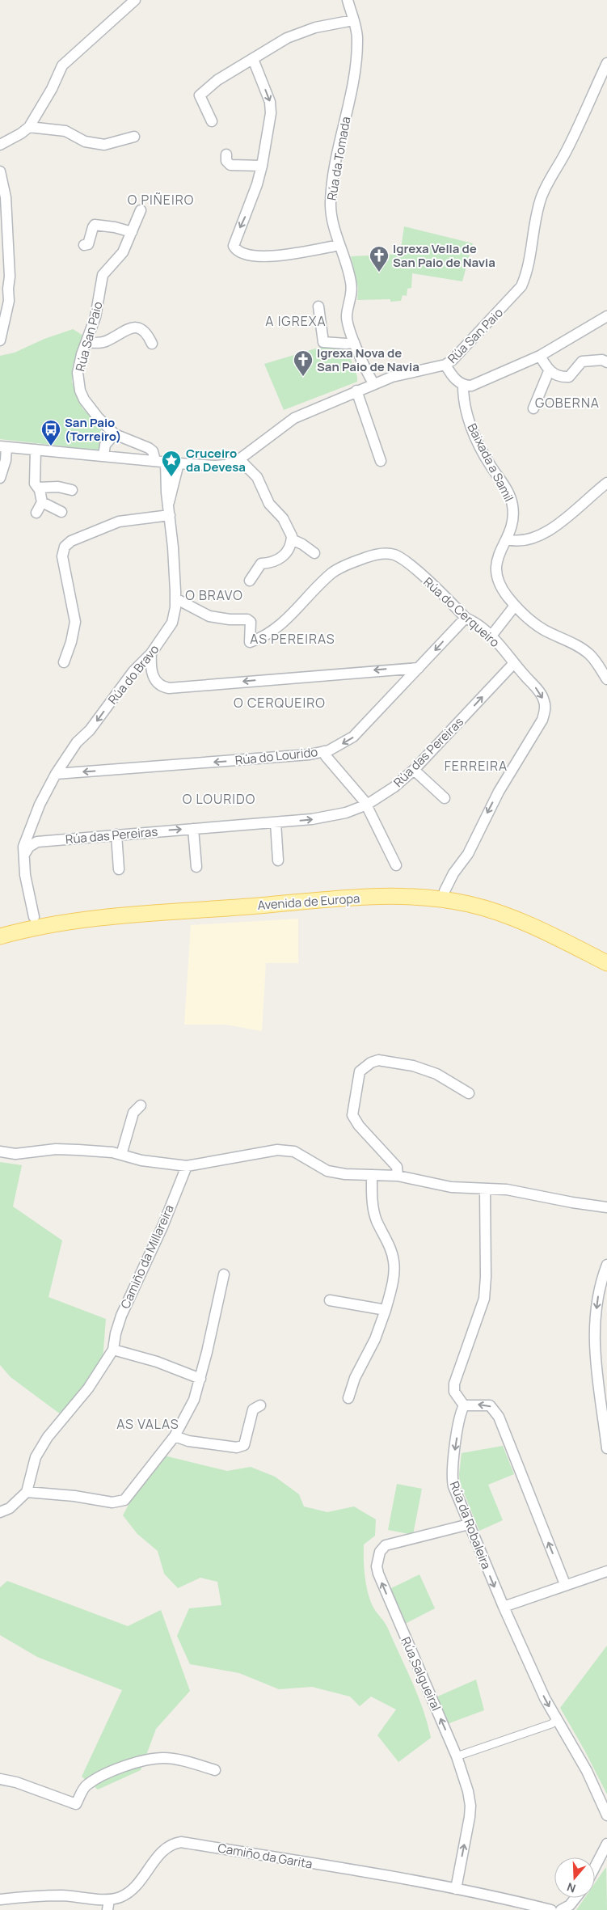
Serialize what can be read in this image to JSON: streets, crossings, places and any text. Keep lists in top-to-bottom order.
{
  "streets": {
    "main road": ["Avenida de Europa"],
    "street": [
      "Rúa da Tomada",
      "Rúa San Paio",
      "Baixada a Samil",
      "Rúa do Cerqueiro",
      "Rúa do Bravo",
      "Rúa das Pereiras",
      "Rúa do Lourido",
      "Camiño da Millareira",
      "Rúa da Robaleira",
      "Rúa Salgueiral",
      "Camiño da Garita"
    ]
  },
  "crossings": [
    ["Rúa da Tomada", "Rúa San Paio"],
    ["Rúa San Paio", "Rúa do Bravo"],
    ["Rúa do Cerqueiro", "Rúa do Bravo"],
    ["Rúa do Cerqueiro", "Rúa das Pereiras"],
    ["Rúa do Cerqueiro", "Rúa do Lourido"],
    ["Rúa do Bravo", "Rúa do Lourido"],
    ["Rúa do Bravo", "Avenida de Europa"],
    ["Rúa da Robaleira", "Rúa Salgueiral"],
    ["Rúa Salgueiral", "Camiño da Garita"]
  ],
  "one_way": ["Rúa das Pereiras", "Rúa Salgueiral"],
  "districts": [
    "O PIÑEIRO",
    "A IGREXA",
    "GOBERNA",
    "O BRAVO",
    "AS PEREIRAS",
    "O CERQUEIRO",
    "FERREIRA",
    "O LOURIDO",
    "AS VALAS"
  ],
  "places": {
    "church": ["Igrexa Vella de San Paio de Navia", "Igrexa Nova de San Paio de Navia"],
    "bus stop": ["San Paio (Torreiro)"],
    "place": ["Cruceiro da Devesa"]
  },
  "north": "bottom"
}
